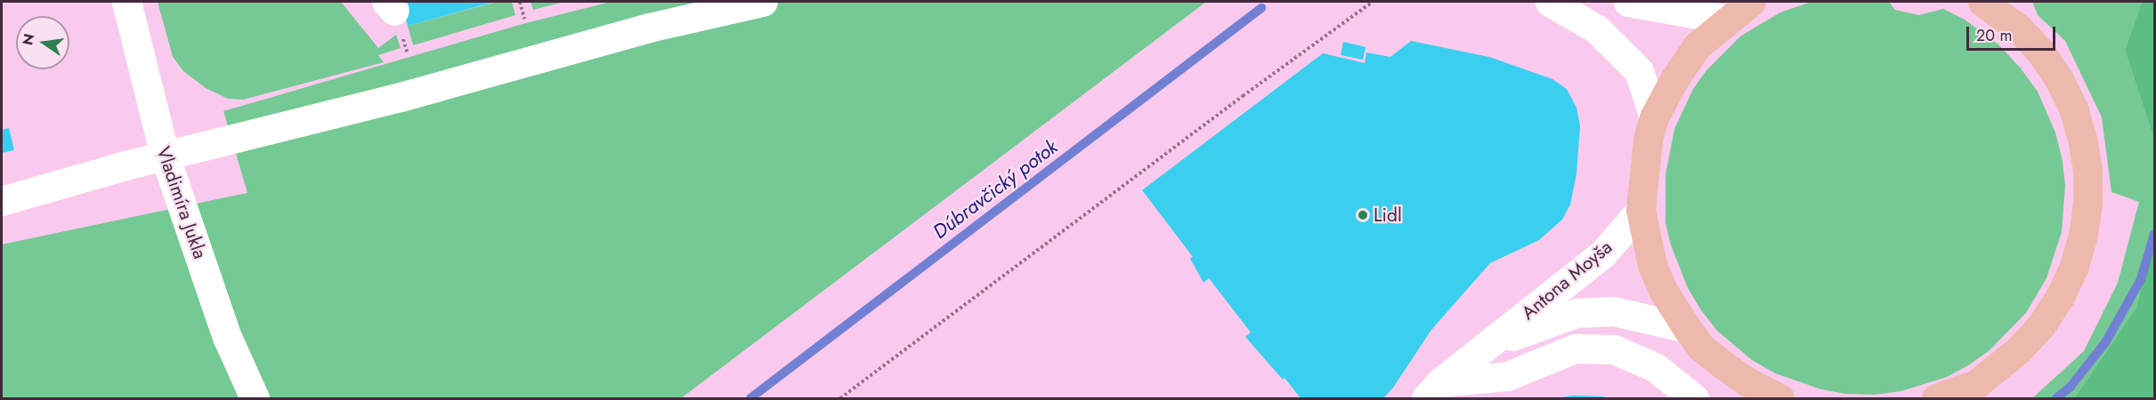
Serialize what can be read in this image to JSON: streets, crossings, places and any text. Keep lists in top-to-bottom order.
{
  "streets": {
    "street": ["Vladimíra Jukla", "Antona Moyša"]
  },
  "water": ["Dúbravčický potok"],
  "places": ["Lidl"],
  "scale_bar": "20 m",
  "north": "left"
}
